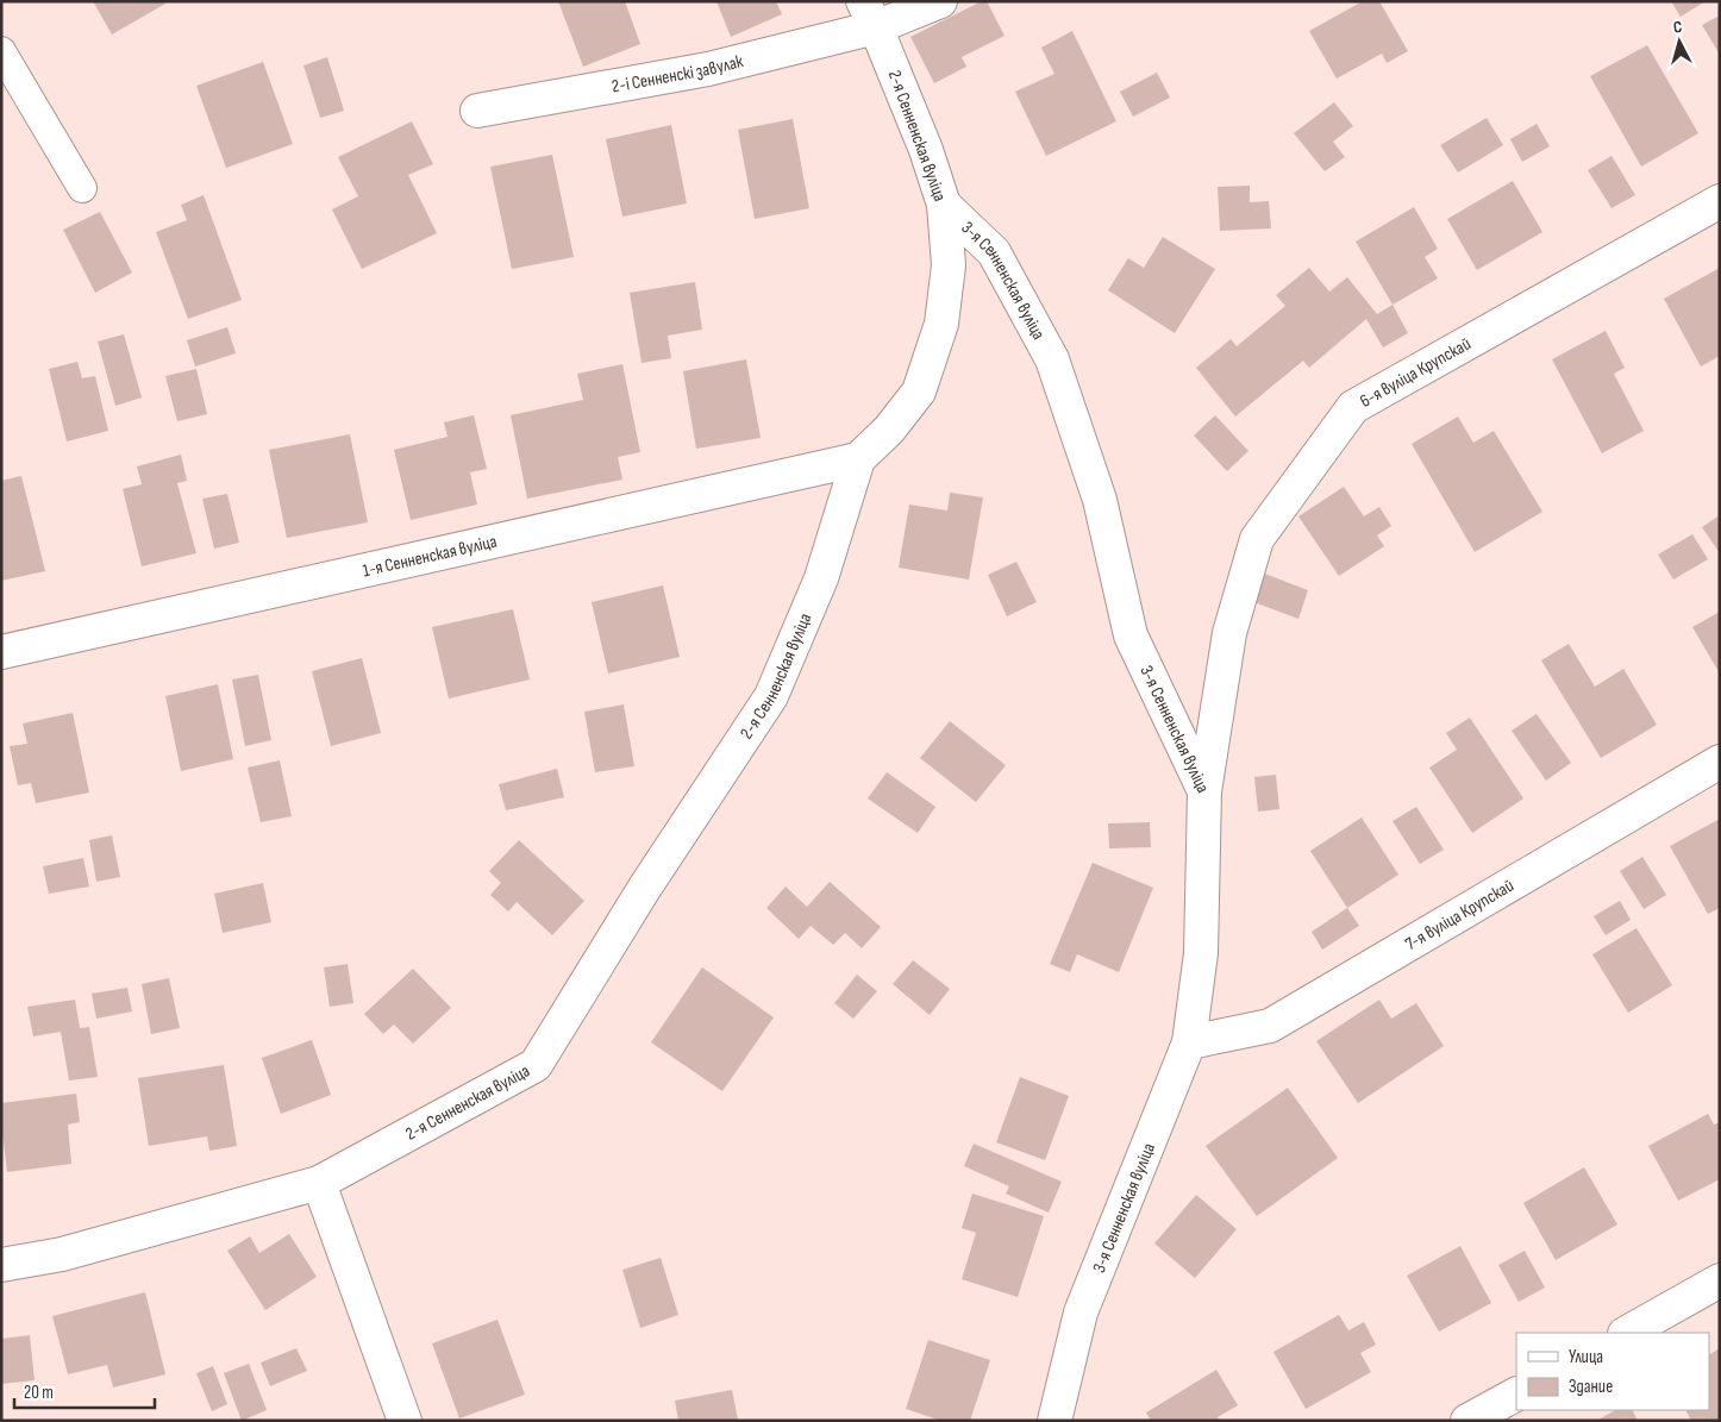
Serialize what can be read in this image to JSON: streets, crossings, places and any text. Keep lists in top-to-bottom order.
{
  "streets": {
    "street": [
      "2-і Сенненскі завулак",
      "2-я Сенненская вуліца",
      "3-я Сенненская вуліца",
      "6-я вуліца Крупскай",
      "1-я Сенненская вуліца",
      "7-я вуліца Крупскай"
    ]
  },
  "crossings": [
    ["2-і Сенненскі завулак", "2-я Сенненская вуліца"],
    ["2-я Сенненская вуліца", "3-я Сенненская вуліца"],
    ["2-я Сенненская вуліца", "1-я Сенненская вуліца"],
    ["3-я Сенненская вуліца", "6-я вуліца Крупскай"],
    ["3-я Сенненская вуліца", "7-я вуліца Крупскай"]
  ],
  "legend": ["Улица", "Здание"],
  "scale_bar": "20 m",
  "north": "top"
}
